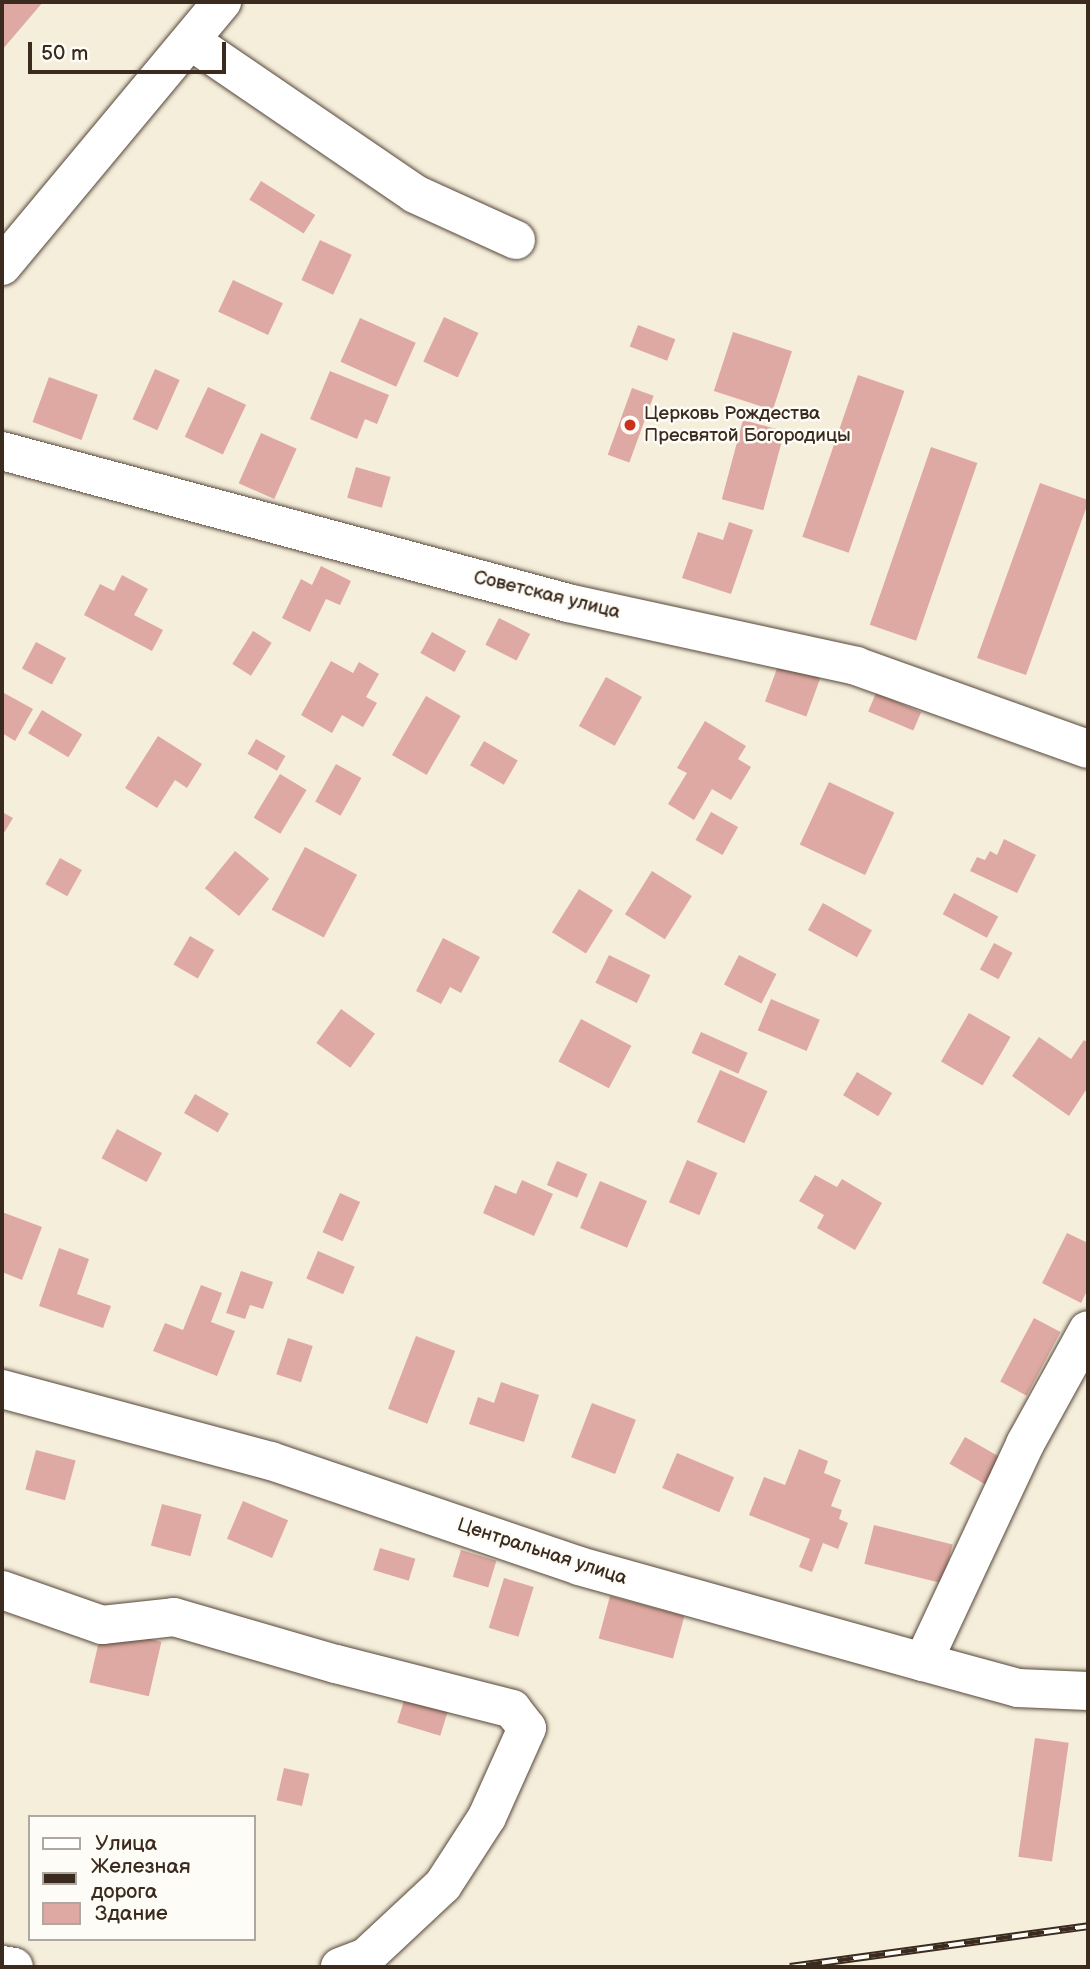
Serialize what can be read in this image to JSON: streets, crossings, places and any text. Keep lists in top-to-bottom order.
{
  "streets": {
    "street": ["Советская улица", "Центральная улица"]
  },
  "places": ["Церковь Рождества Пресвятой Богородицы"],
  "legend": ["Улица", "Железная дорога", "Здание"],
  "scale_bar": "50 m"
}
